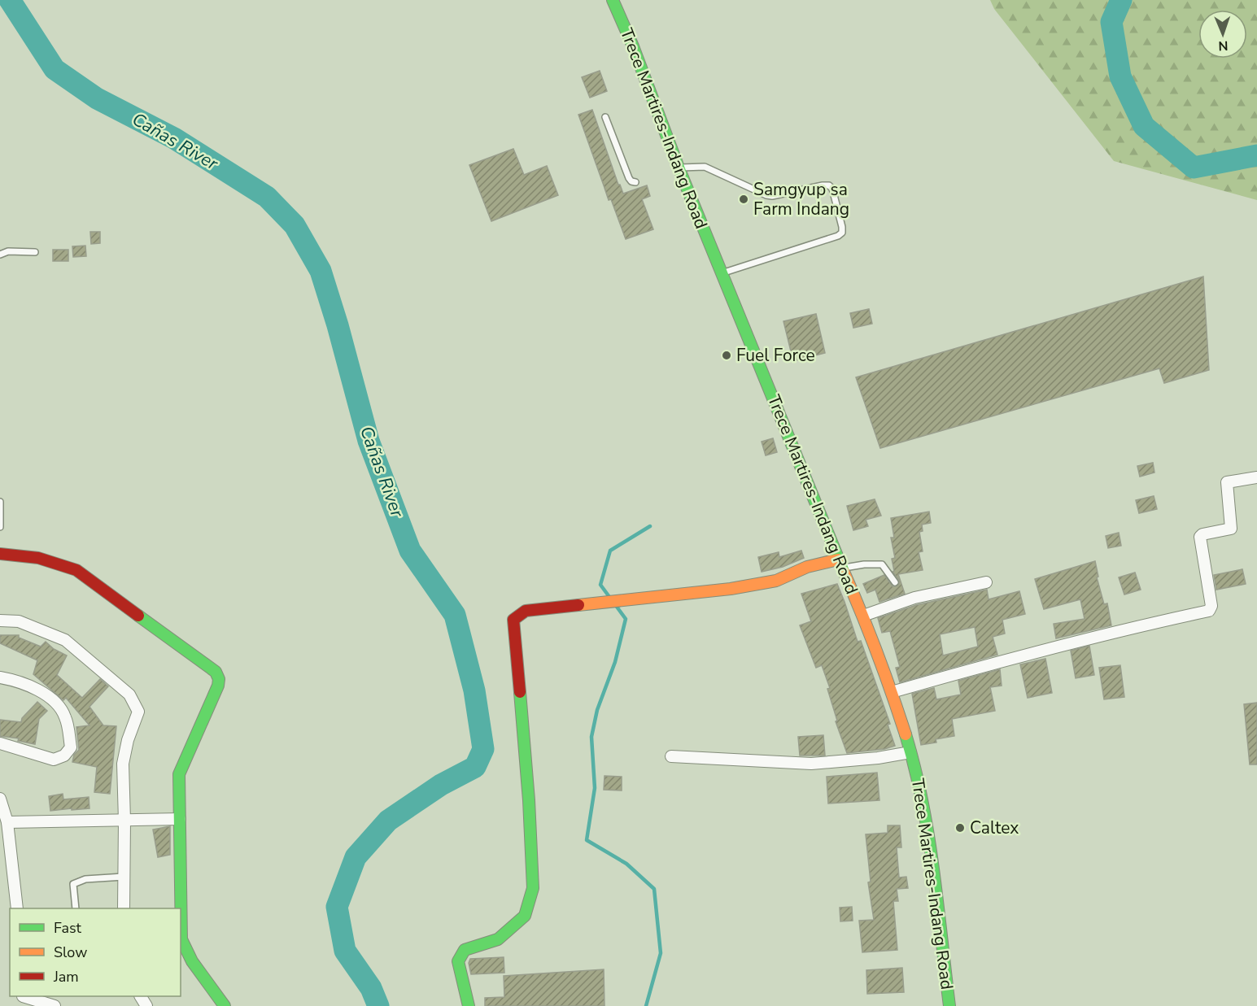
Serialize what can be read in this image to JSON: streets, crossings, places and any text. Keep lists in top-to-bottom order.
{
  "streets": {
    "street": ["Trece Martires-Indang Road"]
  },
  "water": ["Cañas River"],
  "places": ["Samgyup sa Farm Indang", "Fuel Force", "Caltex"],
  "legend": ["Fast", "Slow", "Jam"],
  "north": "bottom"
}
